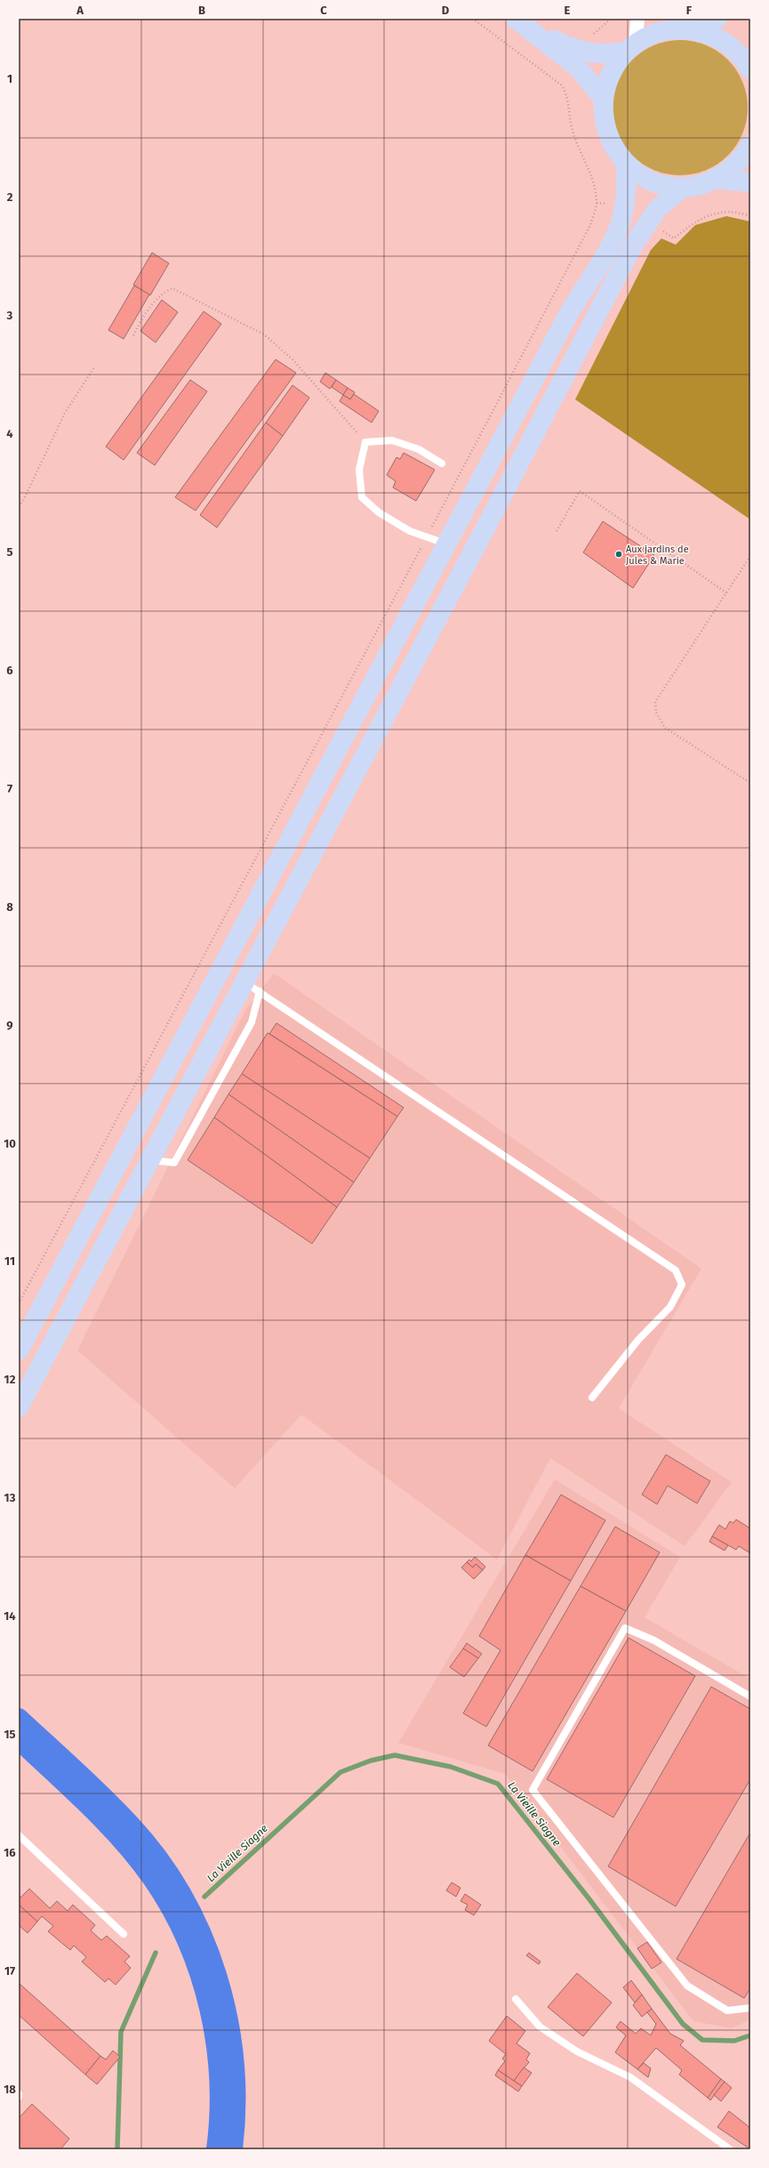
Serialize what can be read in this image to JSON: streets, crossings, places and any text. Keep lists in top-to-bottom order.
{
  "water": ["La Vieille Siagne"],
  "places": ["Aux jardins de Jules & Marie"],
  "grid": {
    "columns": [
      "A",
      "B",
      "C",
      "D",
      "E",
      "F"
    ],
    "rows": [
      "1",
      "2",
      "3",
      "4",
      "5",
      "6",
      "7",
      "8",
      "9",
      "10",
      "11",
      "12",
      "13",
      "14",
      "15",
      "16",
      "17",
      "18"
    ]
  }
}
